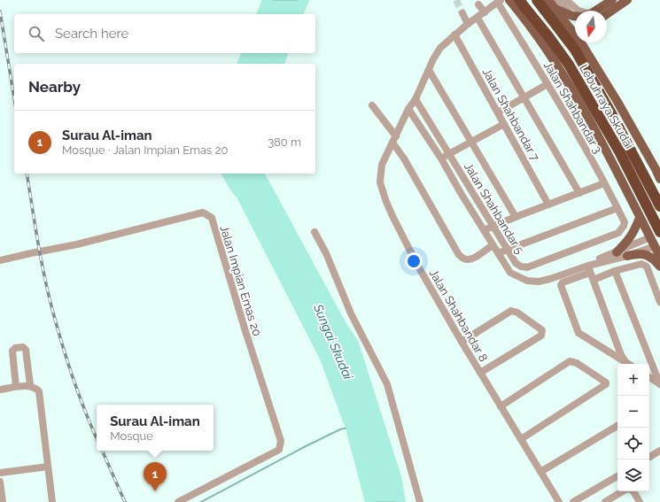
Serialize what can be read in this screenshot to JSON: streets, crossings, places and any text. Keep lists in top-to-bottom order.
{
  "streets": {
    "highway": ["Lebuhraya Skudai"],
    "street": [
      "Jalan Shahbandar 3",
      "Jalan Shahbandar 7",
      "Jalan Shahbandar 5",
      "Jalan Impian Emas 20",
      "Jalan Shahbandar 8"
    ]
  },
  "crossings": [
    ["Jalan Shahbandar 3", "Jalan Shahbandar 5"],
    ["Jalan Shahbandar 3", "Jalan Shahbandar 8"],
    ["Jalan Shahbandar 7", "Jalan Shahbandar 8"],
    ["Jalan Shahbandar 5", "Jalan Shahbandar 8"]
  ],
  "water": ["Sungai Skudai"],
  "north": "bottom",
  "page": {
    "search": "Search here",
    "heading": "Nearby",
    "list": [
      {
        "mark": "1",
        "name": "Surau Al-iman",
        "note": "Mosque · Jalan Impian Emas 20",
        "value": "380 m"
      }
    ],
    "map_buttons": ["+", "−"],
    "popup": ["Surau Al-iman", "Mosque"],
    "pins": "1"
  }
}
